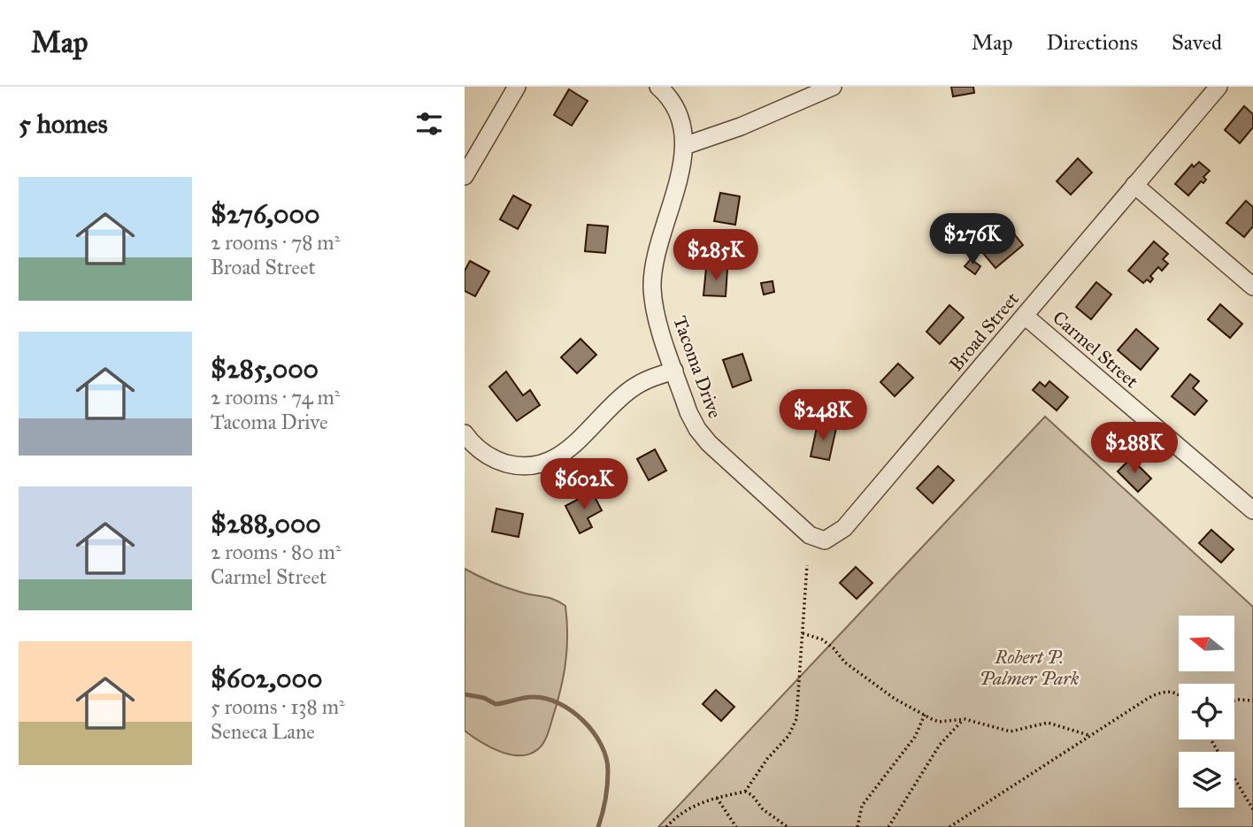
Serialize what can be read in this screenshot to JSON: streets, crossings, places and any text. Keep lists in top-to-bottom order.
{
  "streets": {
    "street": ["Broad Street", "Carmel Street", "Tacoma Drive"]
  },
  "crossings": [
    ["Broad Street", "Carmel Street"],
    ["Broad Street", "Tacoma Drive"]
  ],
  "parks": ["Robert P. Palmer Park"],
  "north": "left",
  "page": {
    "header": "Map",
    "nav": ["Map", "Directions", "Saved"],
    "heading": "5 homes",
    "list": [
      {
        "name": "$276,000",
        "note": "2 rooms · 78 m² · Broad Street"
      },
      {
        "name": "$285,000",
        "note": "2 rooms · 74 m² · Tacoma Drive"
      },
      {
        "name": "$288,000",
        "note": "2 rooms · 80 m² · Carmel Street"
      },
      {
        "name": "$602,000",
        "note": "5 rooms · 138 m² · Seneca Lane"
      }
    ],
    "price": [
      "$276K",
      "$285K",
      "$248K",
      "$288K",
      "$602K"
    ]
  }
}
